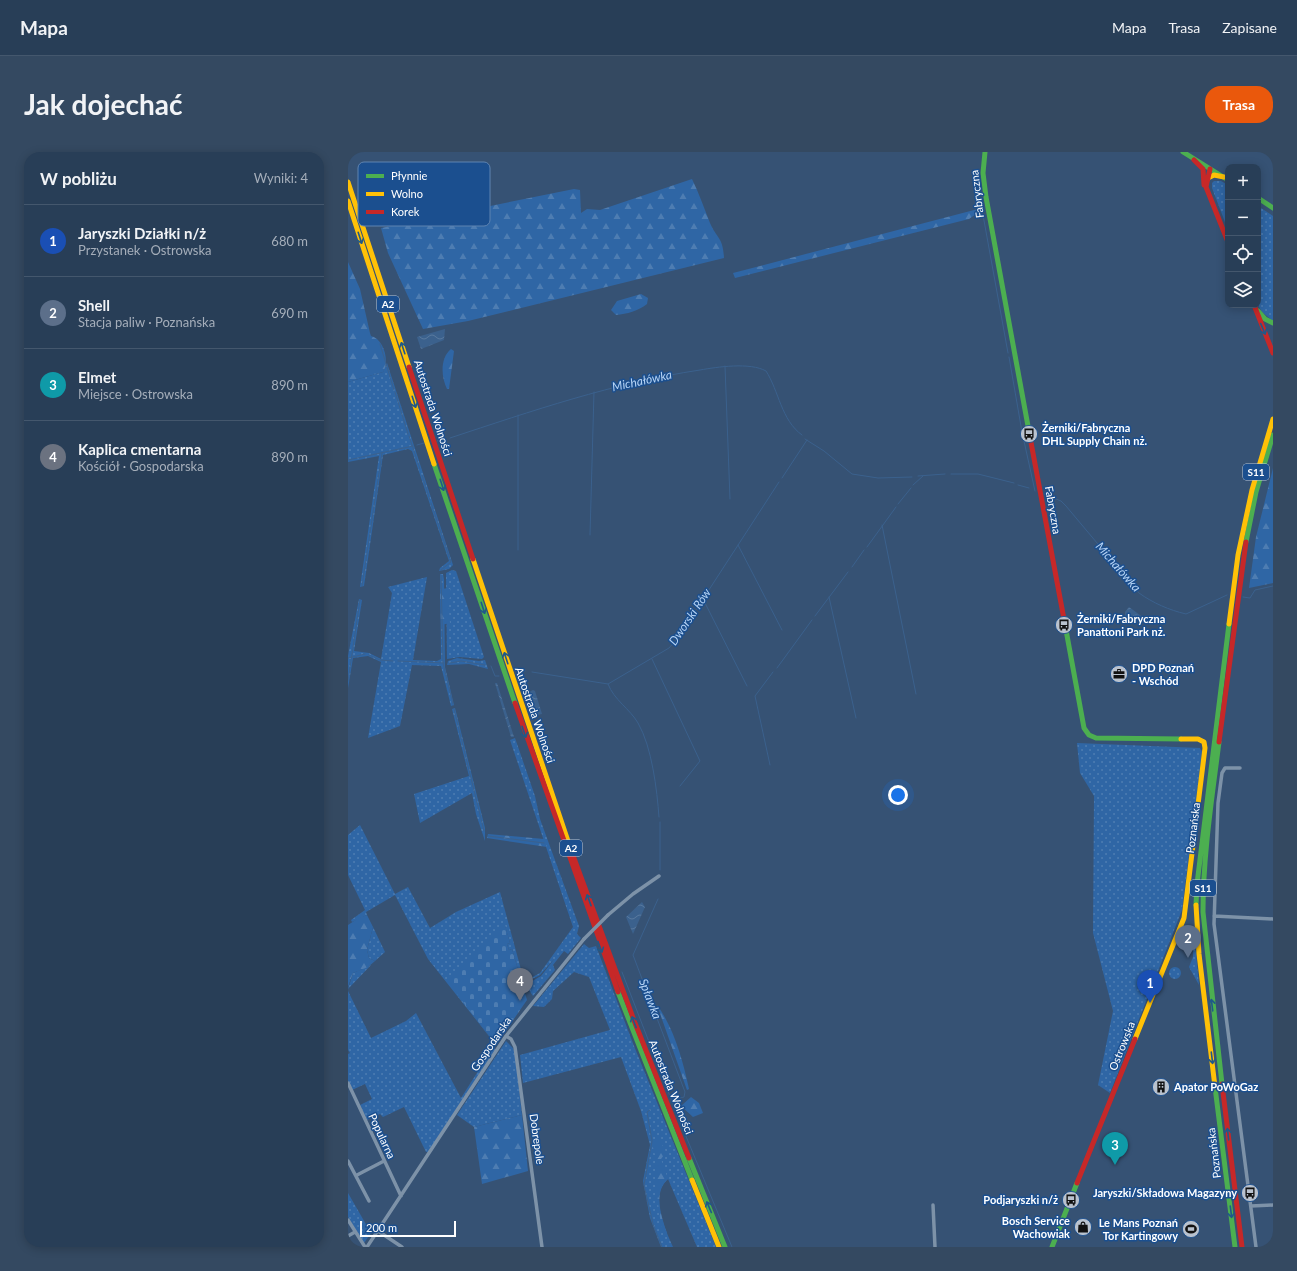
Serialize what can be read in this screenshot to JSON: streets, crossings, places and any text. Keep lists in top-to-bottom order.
{
  "streets": {
    "main road": [
      "Fabryczna",
      "A2",
      "Autostrada Wolności",
      "S11",
      "Poznańska",
      "Ostrowska"
    ],
    "street": ["Gospodarska", "Popularna", "Dobrepole"]
  },
  "crossings": [
    ["Fabryczna", "Ostrowska"],
    ["Gospodarska", "Popularna"],
    ["Gospodarska", "Dobrepole"]
  ],
  "water": ["Michałówka", "Dworski Rów", "Spławka"],
  "places": {
    "bus stop": [
      "Żerniki/Fabryczna DHL Supply Chain nż.",
      "Żerniki/Fabryczna Panattoni Park nż.",
      "Jaryszki/Składowa Magazyny",
      "Podjaryszki n/ż"
    ],
    "office": ["DPD Poznań - Wschód"],
    "building": ["Apator PoWoGaz"],
    "shop": ["Bosch Service Wachowiak"],
    "sports": ["Le Mans Poznań Tor Kartingowy"]
  },
  "legend": ["Płynnie", "Wolno", "Korek"],
  "scale_bar": "200 m",
  "page": {
    "header": "Mapa",
    "nav": ["Mapa", "Trasa", "Zapisane"],
    "buttons": "Trasa",
    "title": "Jak dojechać",
    "heading": ["W pobliżu", "Wyniki: 4"],
    "map_buttons": ["+", "−"],
    "list": [
      {
        "mark": "1",
        "name": "Jaryszki Działki n/ż",
        "note": "Przystanek · Ostrowska",
        "value": "680 m"
      },
      {
        "mark": "2",
        "name": "Shell",
        "note": "Stacja paliw · Poznańska",
        "value": "690 m"
      },
      {
        "mark": "3",
        "name": "Elmet",
        "note": "Miejsce · Ostrowska",
        "value": "890 m"
      },
      {
        "mark": "4",
        "name": "Kaplica cmentarna",
        "note": "Kościół · Gospodarska",
        "value": "890 m"
      }
    ],
    "pins": [
      "2",
      "4",
      "1",
      "3"
    ],
    "scale": "200 m"
  }
}
